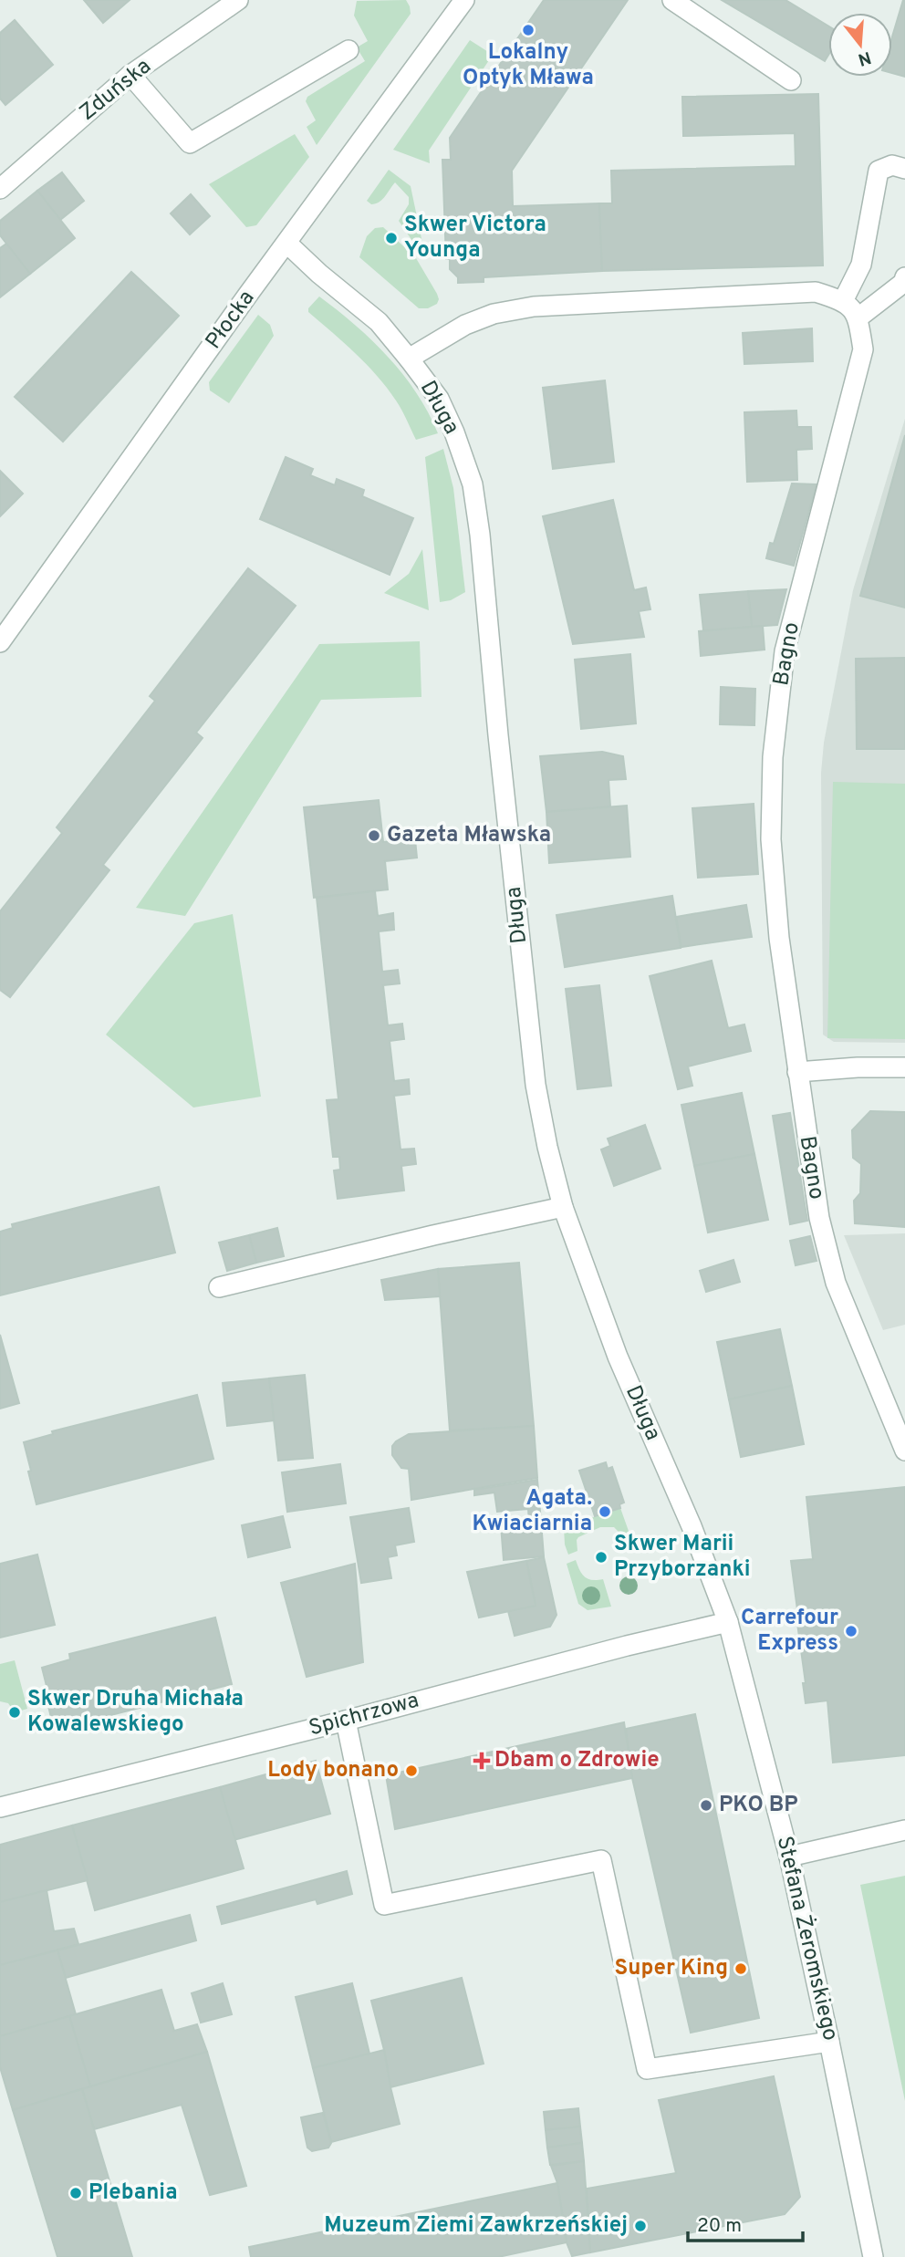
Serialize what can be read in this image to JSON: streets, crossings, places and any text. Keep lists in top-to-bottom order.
{
  "streets": {
    "street": [
      "Zduńska",
      "Płocka",
      "Długa",
      "Bagno",
      "Spichrzowa",
      "Stefana Żeromskiego"
    ]
  },
  "crossings": [
    ["Płocka", "Długa"],
    ["Długa", "Spichrzowa"],
    ["Długa", "Stefana Żeromskiego"],
    ["Spichrzowa", "Stefana Żeromskiego"]
  ],
  "places": {
    "other": [
      "Lokalny Optyk Mława",
      "Skwer Victora Younga",
      "Gazeta Mławska",
      "Agata. Kwiaciarnia",
      "Skwer Marii Przyborzanki",
      "Carrefour Express",
      "Skwer Druha Michała Kowalewskiego",
      "Lody bonano",
      "PKO BP",
      "Super King",
      "Plebania",
      "Muzeum Ziemi Zawkrzeńskiej"
    ],
    "health": ["Dbam o Zdrowie"]
  },
  "scale_bar": "20 m",
  "north": "bottom"
}
